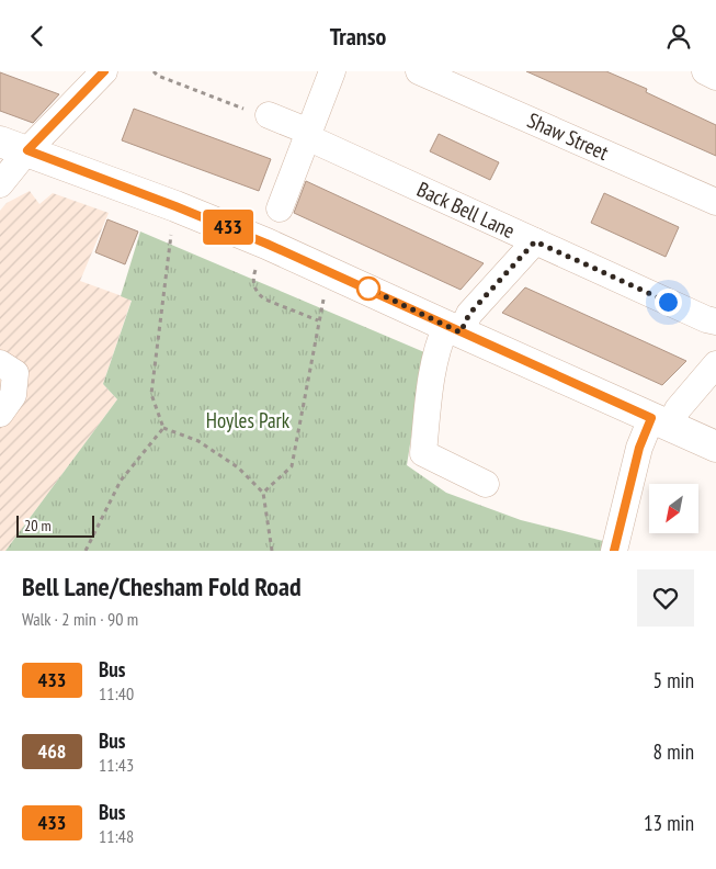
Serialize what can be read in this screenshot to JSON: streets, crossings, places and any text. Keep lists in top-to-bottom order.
{
  "streets": {
    "street": ["Shaw Street", "Back Bell Lane"]
  },
  "parks": ["Hoyles Park"],
  "lines": ["bus line 433"],
  "scale_bar": "20 m",
  "north": "bottom left",
  "page": {
    "header": "Transo",
    "on_map": "433",
    "scale": "20 m",
    "heading": ["Bell Lane/Chesham Fold Road", "Walk · 2 min · 90 m"],
    "list": [
      {
        "mark": "433",
        "name": "Bus",
        "note": "11:40",
        "value": "5 min"
      },
      {
        "mark": "468",
        "name": "Bus",
        "note": "11:43",
        "value": "8 min"
      },
      {
        "mark": "433",
        "name": "Bus",
        "note": "11:48",
        "value": "13 min"
      }
    ]
  }
}
